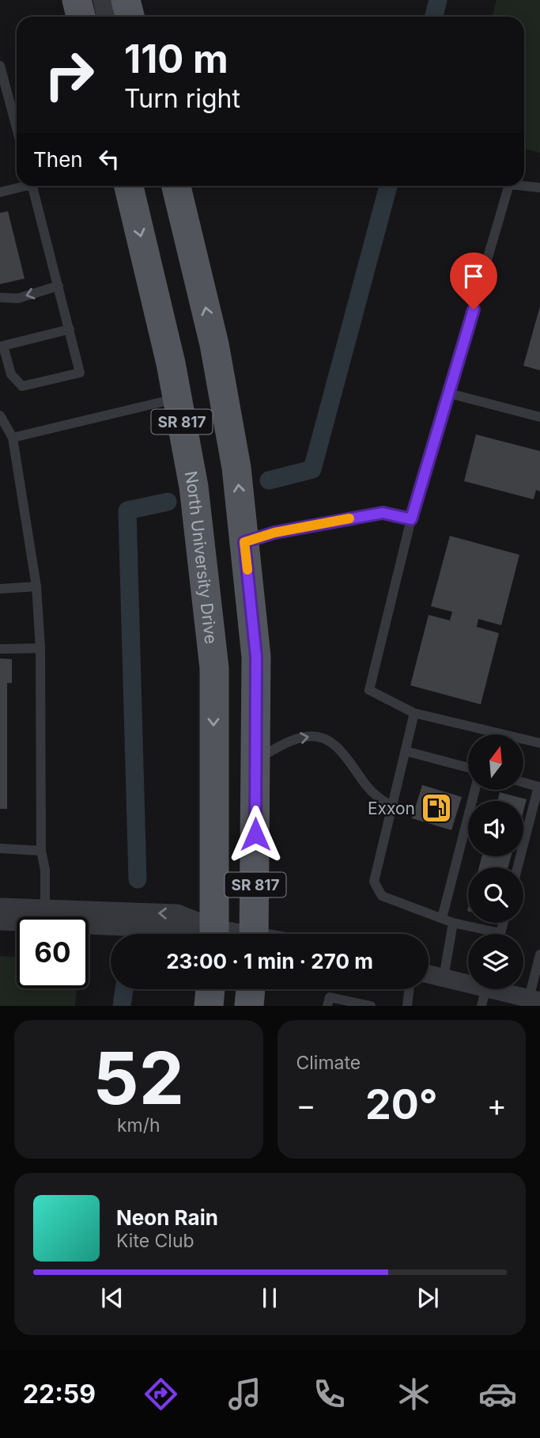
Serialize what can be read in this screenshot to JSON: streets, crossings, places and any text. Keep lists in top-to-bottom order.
{
  "streets": {
    "main road": ["SR 817", "North University Drive"]
  },
  "places": {
    "fuel station": ["Exxon"]
  },
  "north": "top",
  "page": {
    "turn": ["110 m", "Turn right"],
    "then": "Then",
    "limit": "60",
    "trip": "23:00 · 1 min · 270 m",
    "tile": [
      ["52", "km/h"],
      "Climate"
    ],
    "heat": ["−", "20°", "+"],
    "song": ["Neon Rain", "Kite Club"],
    "tabs": "22:59"
  }
}
